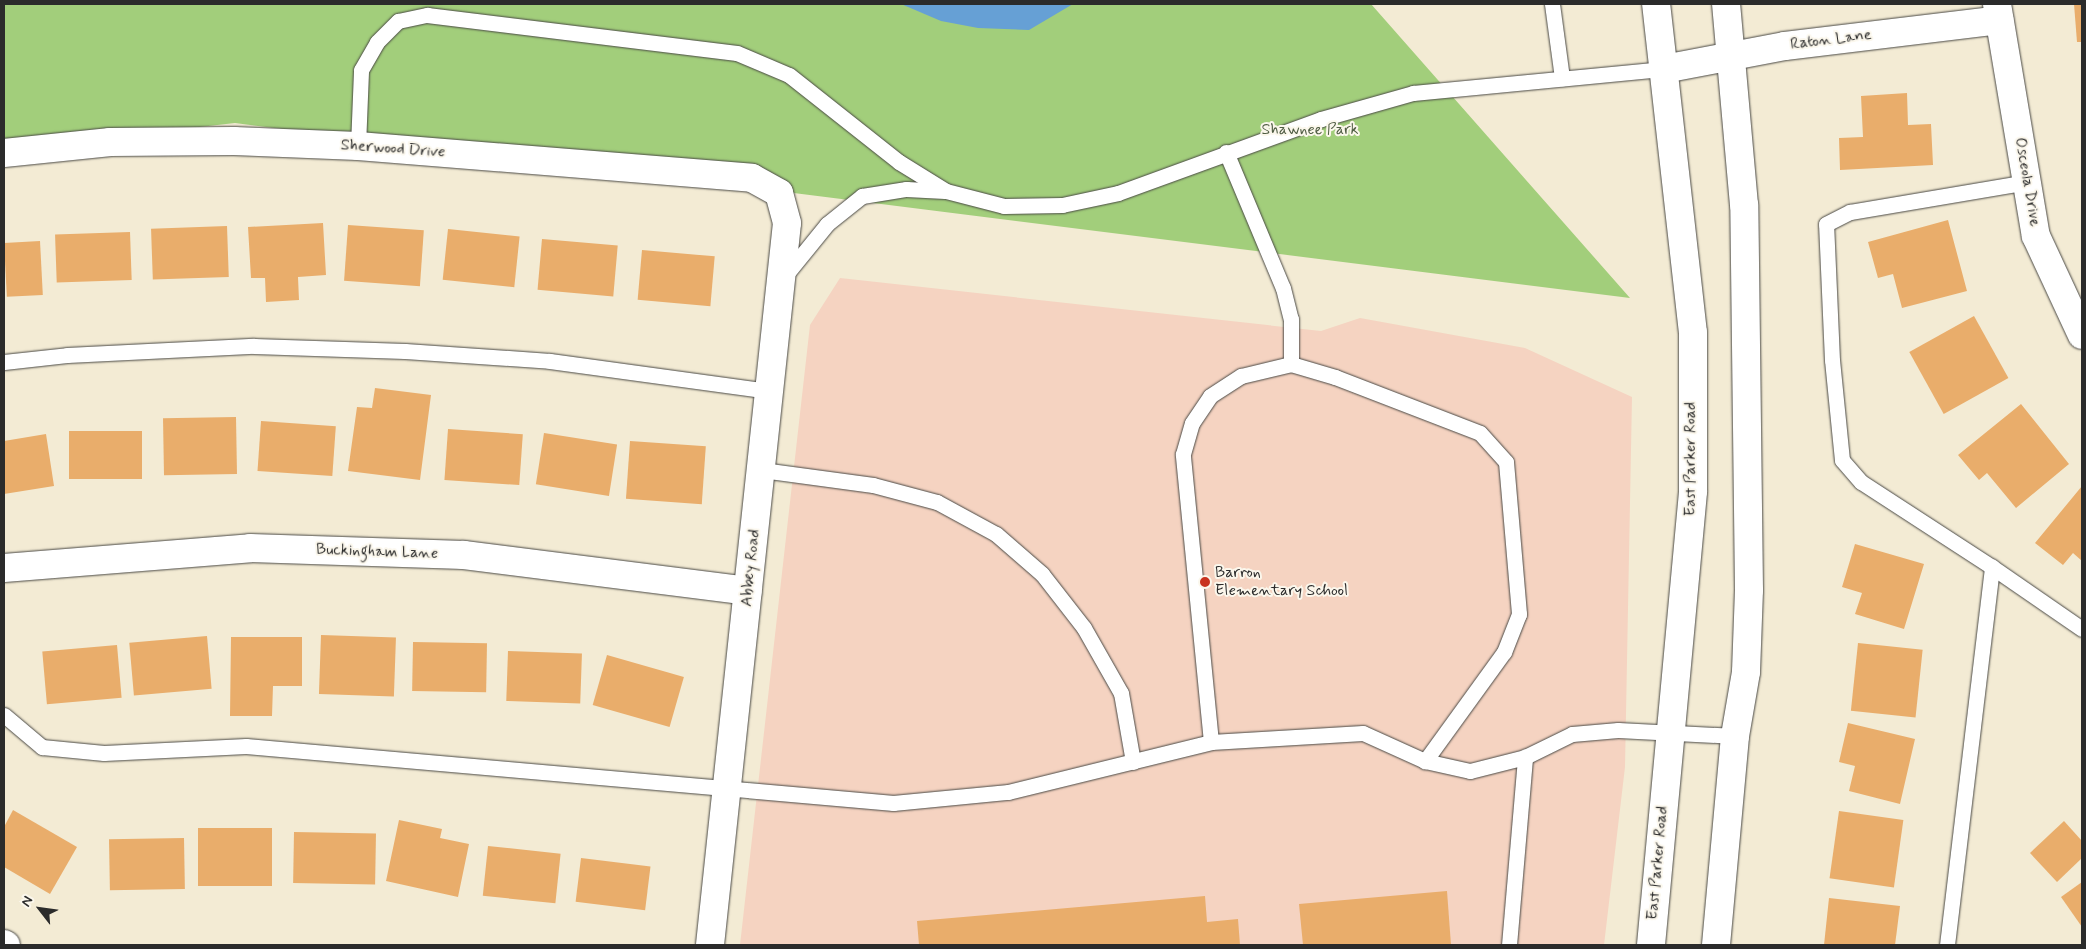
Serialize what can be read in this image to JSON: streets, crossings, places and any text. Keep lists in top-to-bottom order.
{
  "streets": {
    "street": [
      "Raton Lane",
      "Sherwood Drive",
      "Osceola Drive",
      "East Parker Road",
      "Buckingham Lane",
      "Abbey Road"
    ]
  },
  "crossings": [
    ["Raton Lane", "Osceola Drive"],
    ["Raton Lane", "East Parker Road"],
    ["Sherwood Drive", "Abbey Road"],
    ["Buckingham Lane", "Abbey Road"]
  ],
  "parks": ["Shawnee Park"],
  "places": ["Barron Elementary School"],
  "north": "top left"
}
